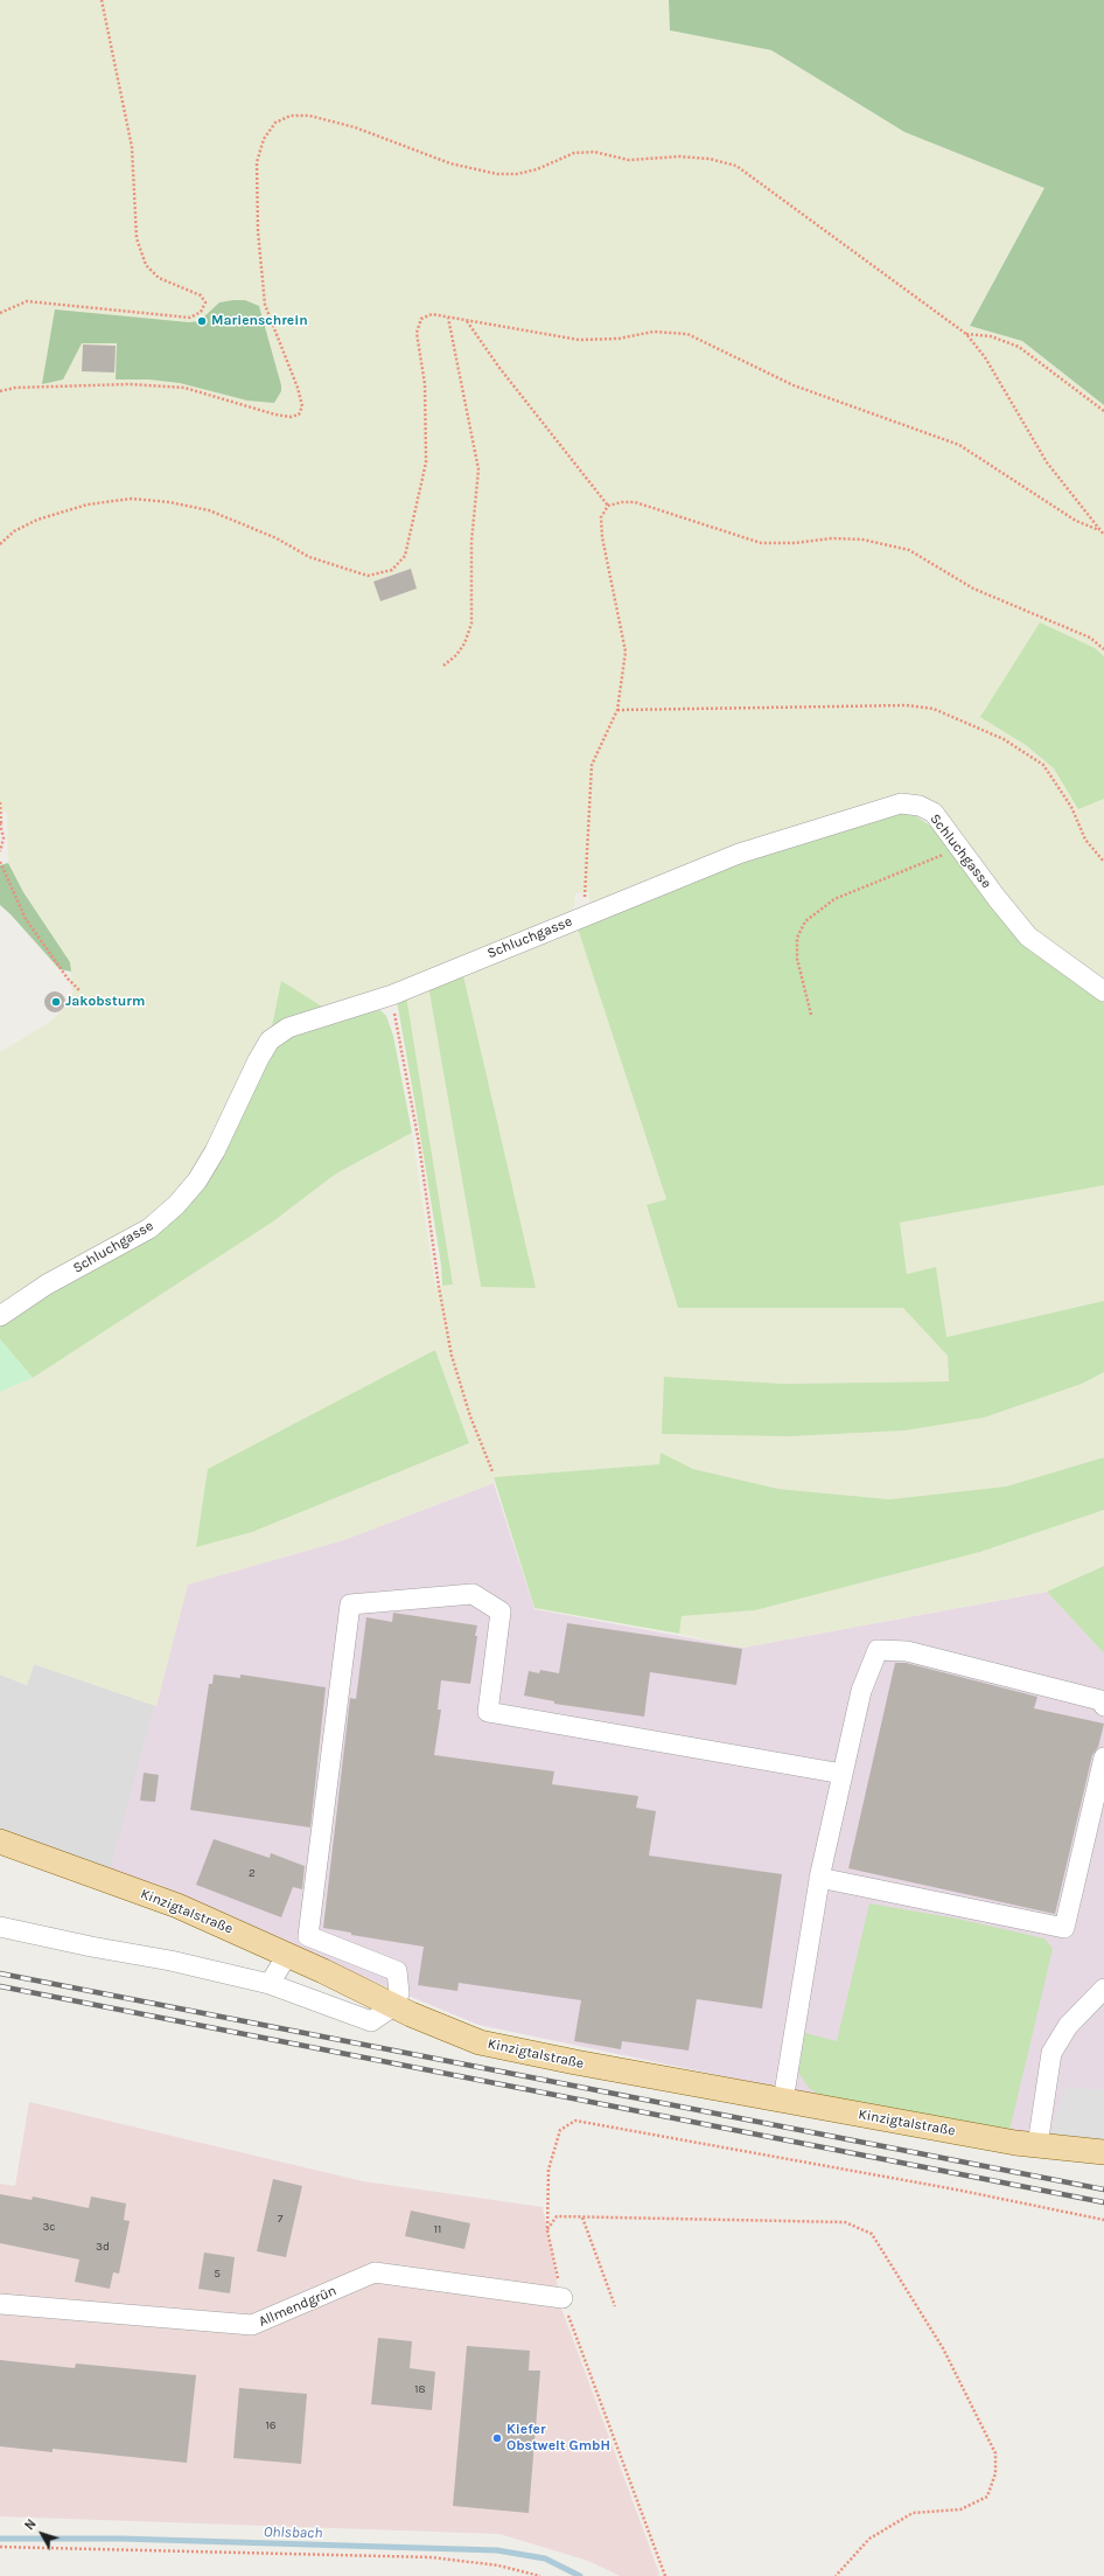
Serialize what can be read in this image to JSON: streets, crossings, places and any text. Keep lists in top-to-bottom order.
{
  "streets": {
    "main road": ["Kinzigtalstraße"],
    "street": ["Schluchgasse", "Allmendgrün"]
  },
  "water": ["Ohlsbach"],
  "places": ["Marienschrein", "Jakobsturm", "Kiefer Obstwelt GmbH"],
  "house_numbers": [
    "2",
    "7",
    "3c",
    "11",
    "3d",
    "5",
    "18",
    "16"
  ],
  "north": "top left"
}
